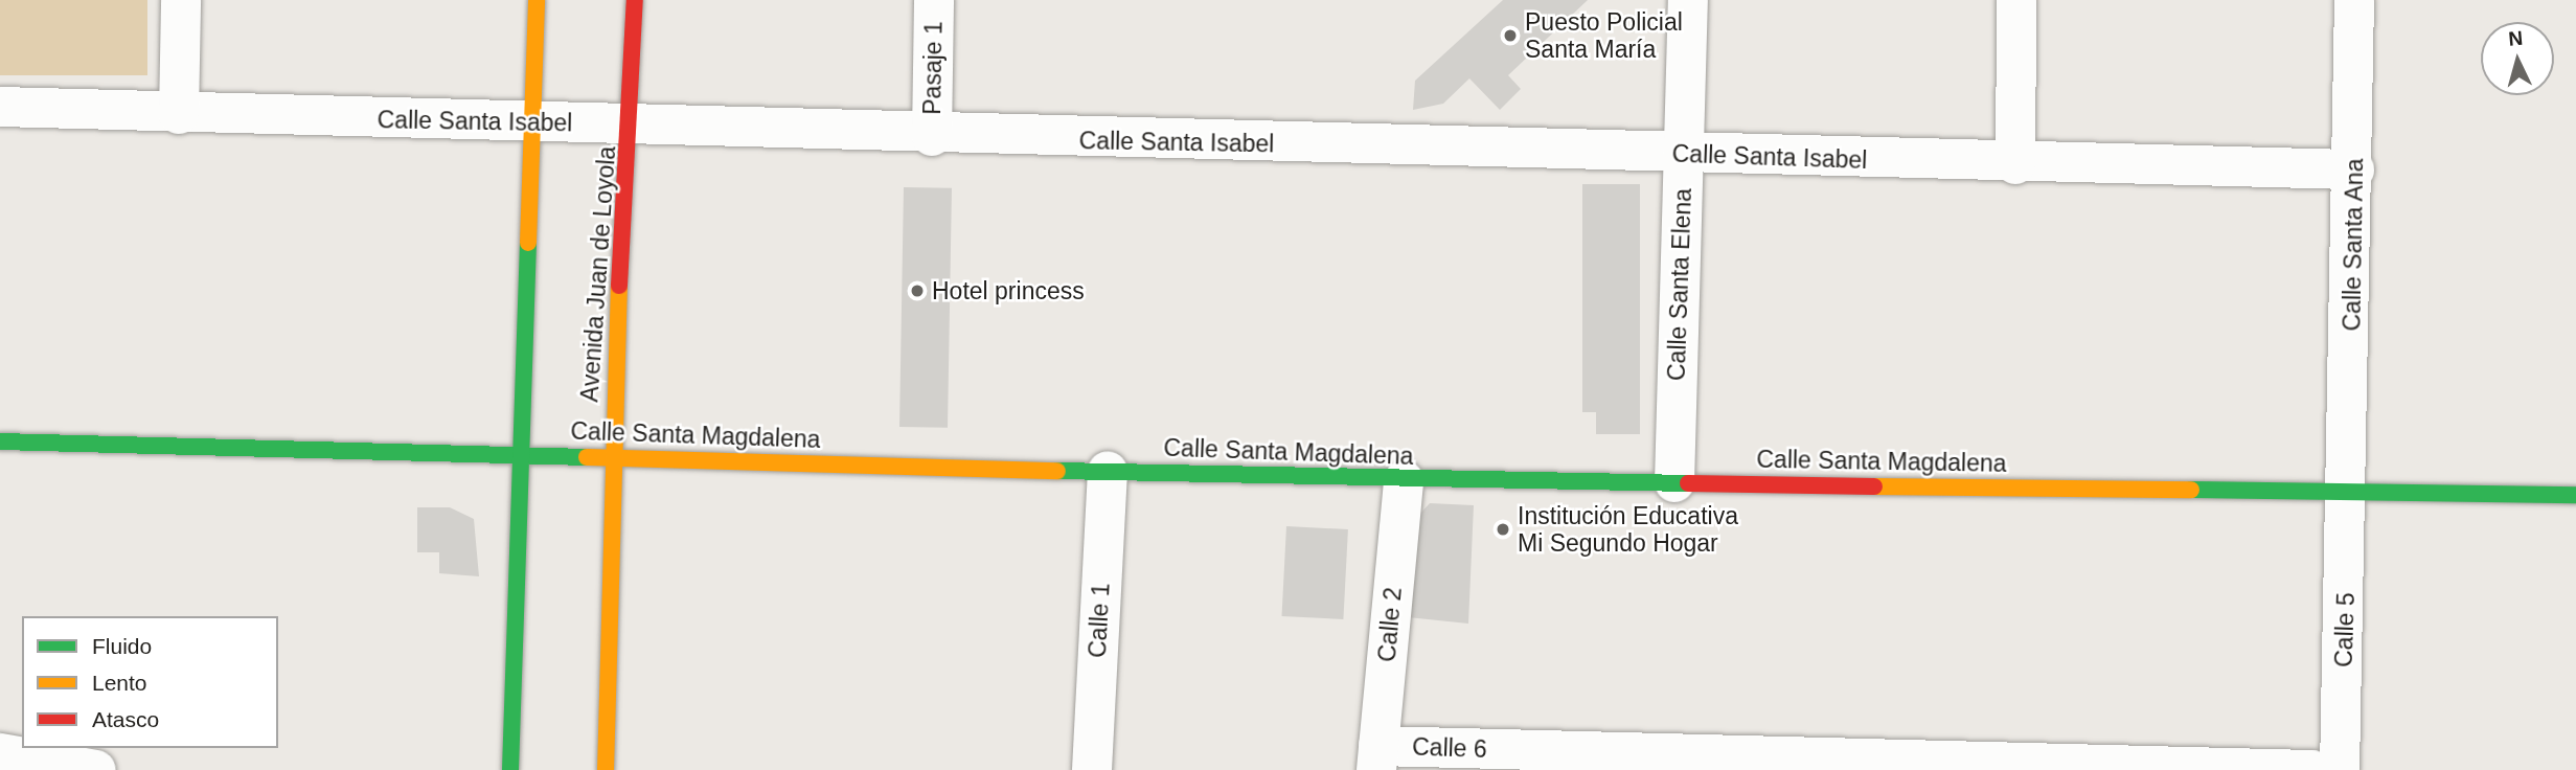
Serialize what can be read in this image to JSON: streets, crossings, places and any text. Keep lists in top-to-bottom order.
{
  "streets": {
    "street": [
      "Pasaje 1",
      "Calle Santa Isabel",
      "Calle Santa Ana",
      "Avenida Juan de Loyola",
      "Calle Santa Elena",
      "Calle Santa Magdalena",
      "Calle 1",
      "Calle 2",
      "Calle 5",
      "Calle 6"
    ]
  },
  "crossings": [
    ["Pasaje 1", "Calle Santa Isabel"],
    ["Calle Santa Isabel", "Calle Santa Ana"],
    ["Calle Santa Isabel", "Avenida Juan de Loyola"],
    ["Calle Santa Isabel", "Calle Santa Elena"],
    ["Calle Santa Ana", "Calle Santa Magdalena"],
    ["Calle Santa Ana", "Calle 5"],
    ["Avenida Juan de Loyola", "Calle Santa Magdalena"],
    ["Calle Santa Elena", "Calle Santa Magdalena"],
    ["Calle Santa Magdalena", "Calle 1"],
    ["Calle Santa Magdalena", "Calle 2"],
    ["Calle Santa Magdalena", "Calle 5"],
    ["Calle 2", "Calle 6"]
  ],
  "places": ["Puesto Policial Santa María", "Hotel princess", "Institución Educativa Mi Segundo Hogar"],
  "legend": ["Fluido", "Lento", "Atasco"],
  "north": "top"
}
